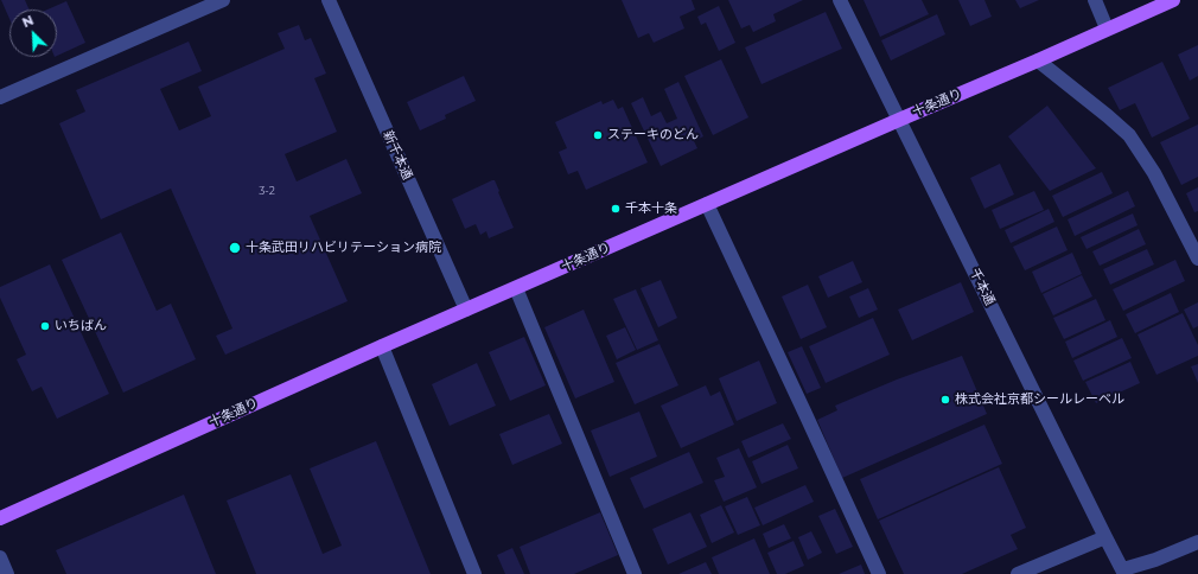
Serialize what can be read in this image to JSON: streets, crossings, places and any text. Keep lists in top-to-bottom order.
{
  "streets": {
    "main road": ["十条通り"],
    "street": ["新千本通", "千本通"]
  },
  "crossings": [
    ["十条通り", "新千本通"],
    ["十条通り", "千本通"]
  ],
  "places": [
    "ステーキのどん",
    "千本十条",
    "十条武田リハビリテーション病院",
    "いちばん",
    "株式会社京都シールレーベル"
  ],
  "house_numbers": ["3-2"],
  "north": "top left"
}
